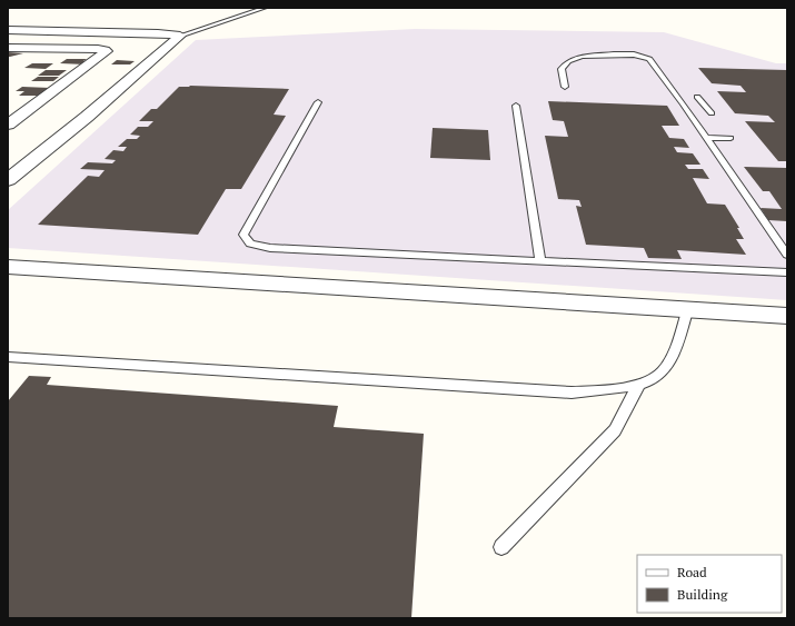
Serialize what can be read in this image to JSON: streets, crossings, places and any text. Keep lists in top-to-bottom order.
{
  "legend": ["Road", "Building"]
}
